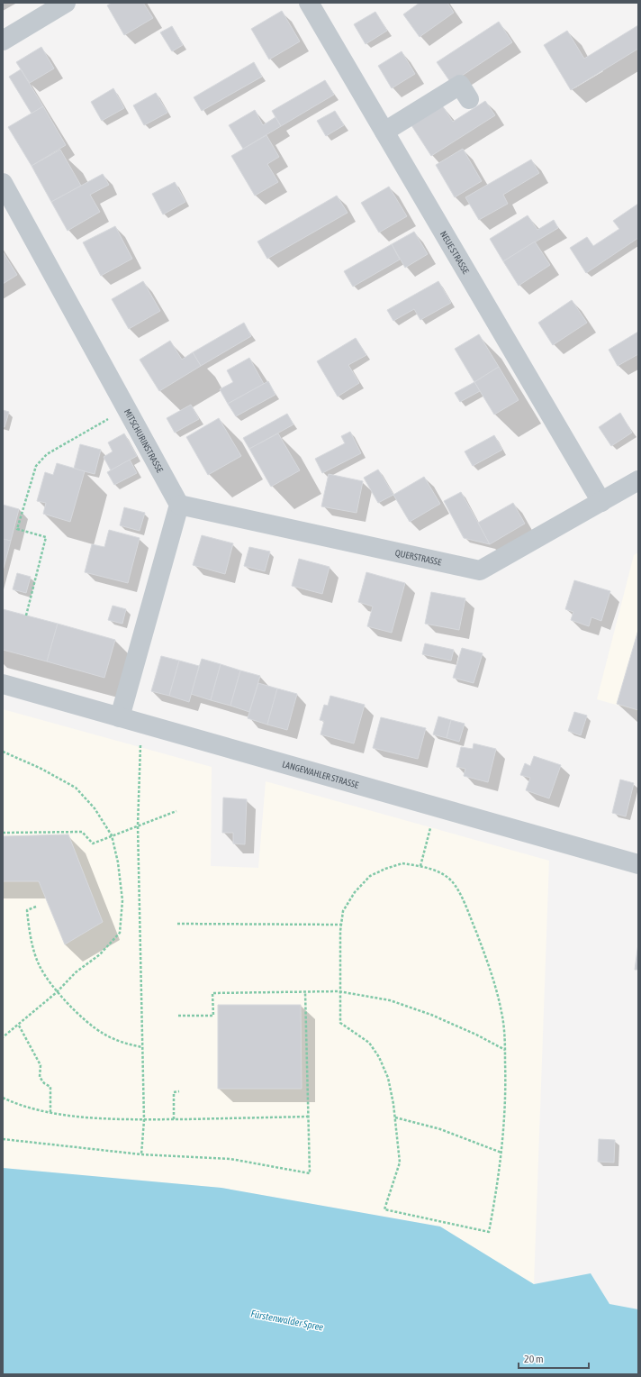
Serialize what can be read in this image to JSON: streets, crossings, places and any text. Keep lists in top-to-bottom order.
{
  "streets": {
    "street": [
      "NEUE STRASSE",
      "MITSCHURINSTRASSE",
      "QUERSTRASSE",
      "LANGEWAHLER STRASSE"
    ]
  },
  "crossings": [
    ["NEUE STRASSE", "QUERSTRASSE"],
    ["MITSCHURINSTRASSE", "QUERSTRASSE"]
  ],
  "water": ["Fürstenwalder Spree"],
  "scale_bar": "20 m"
}
